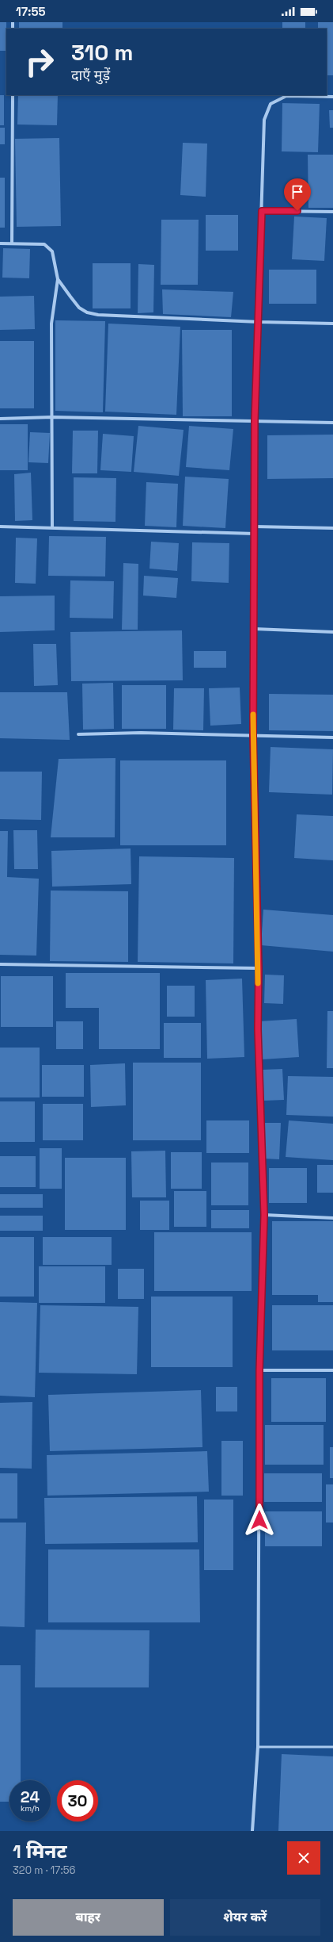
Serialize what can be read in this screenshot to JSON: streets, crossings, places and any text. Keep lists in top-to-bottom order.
{
  "page": {
    "status": "17:55",
    "turn": ["310 m", "दाएँ मुड़ें"],
    "speed": "24 km/h",
    "limit": "30",
    "heading": ["1 मिनट", "320 m · 17:56"],
    "buttons": ["बाहर", "शेयर करें"]
  }
}
